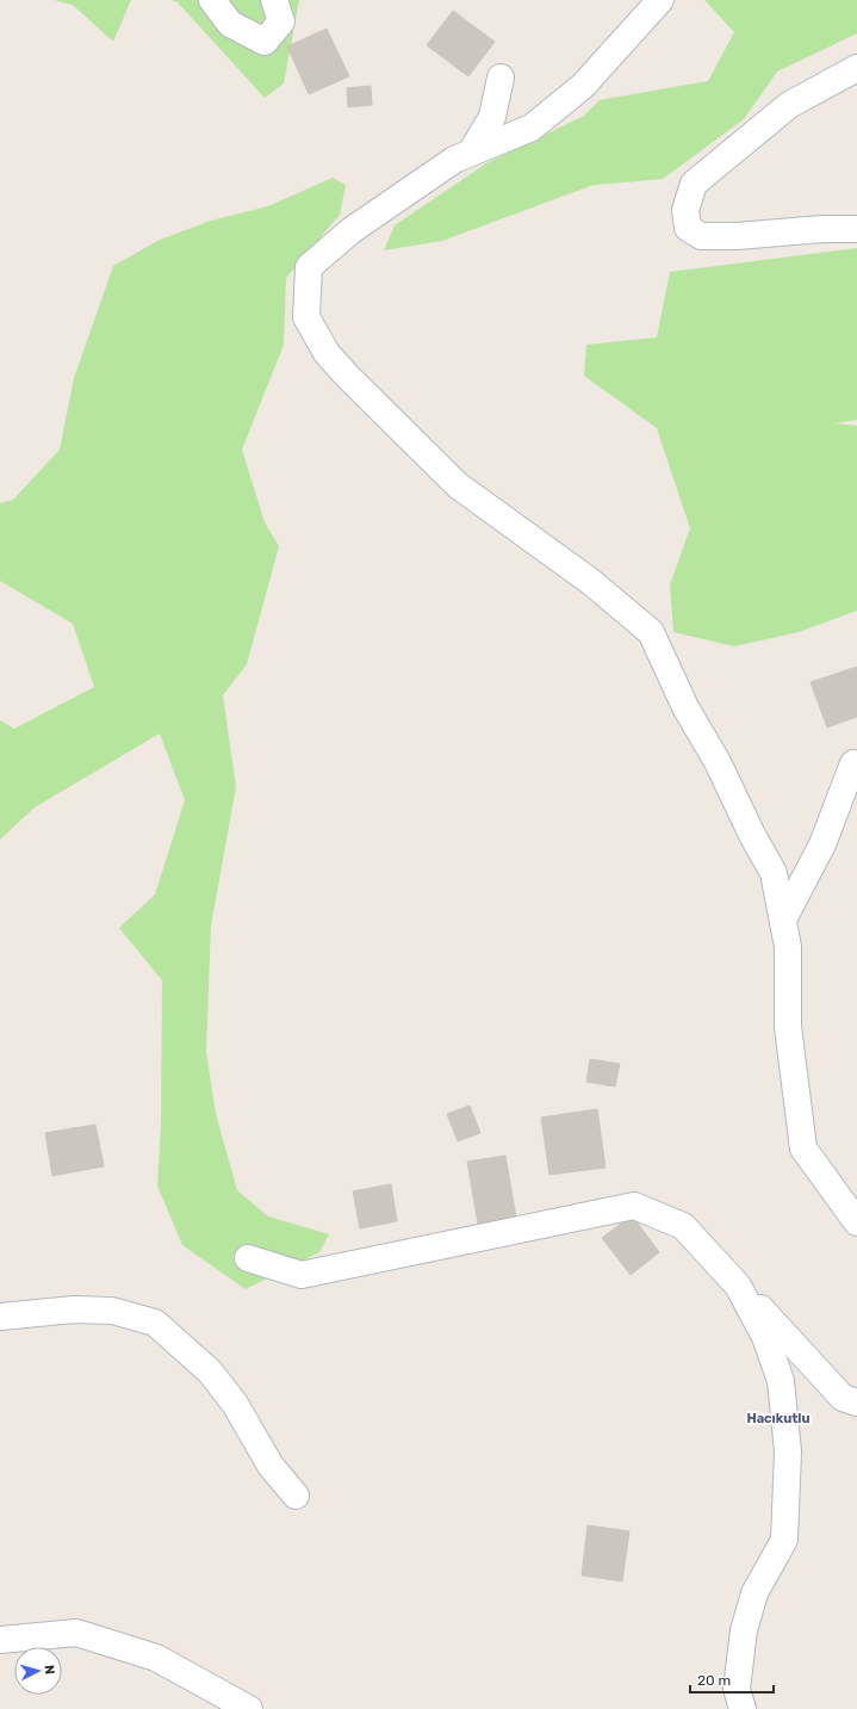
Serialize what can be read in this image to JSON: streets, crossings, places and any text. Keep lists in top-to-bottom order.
{
  "districts": ["Hacıkutlu"],
  "scale_bar": "20 m",
  "north": "right"
}
